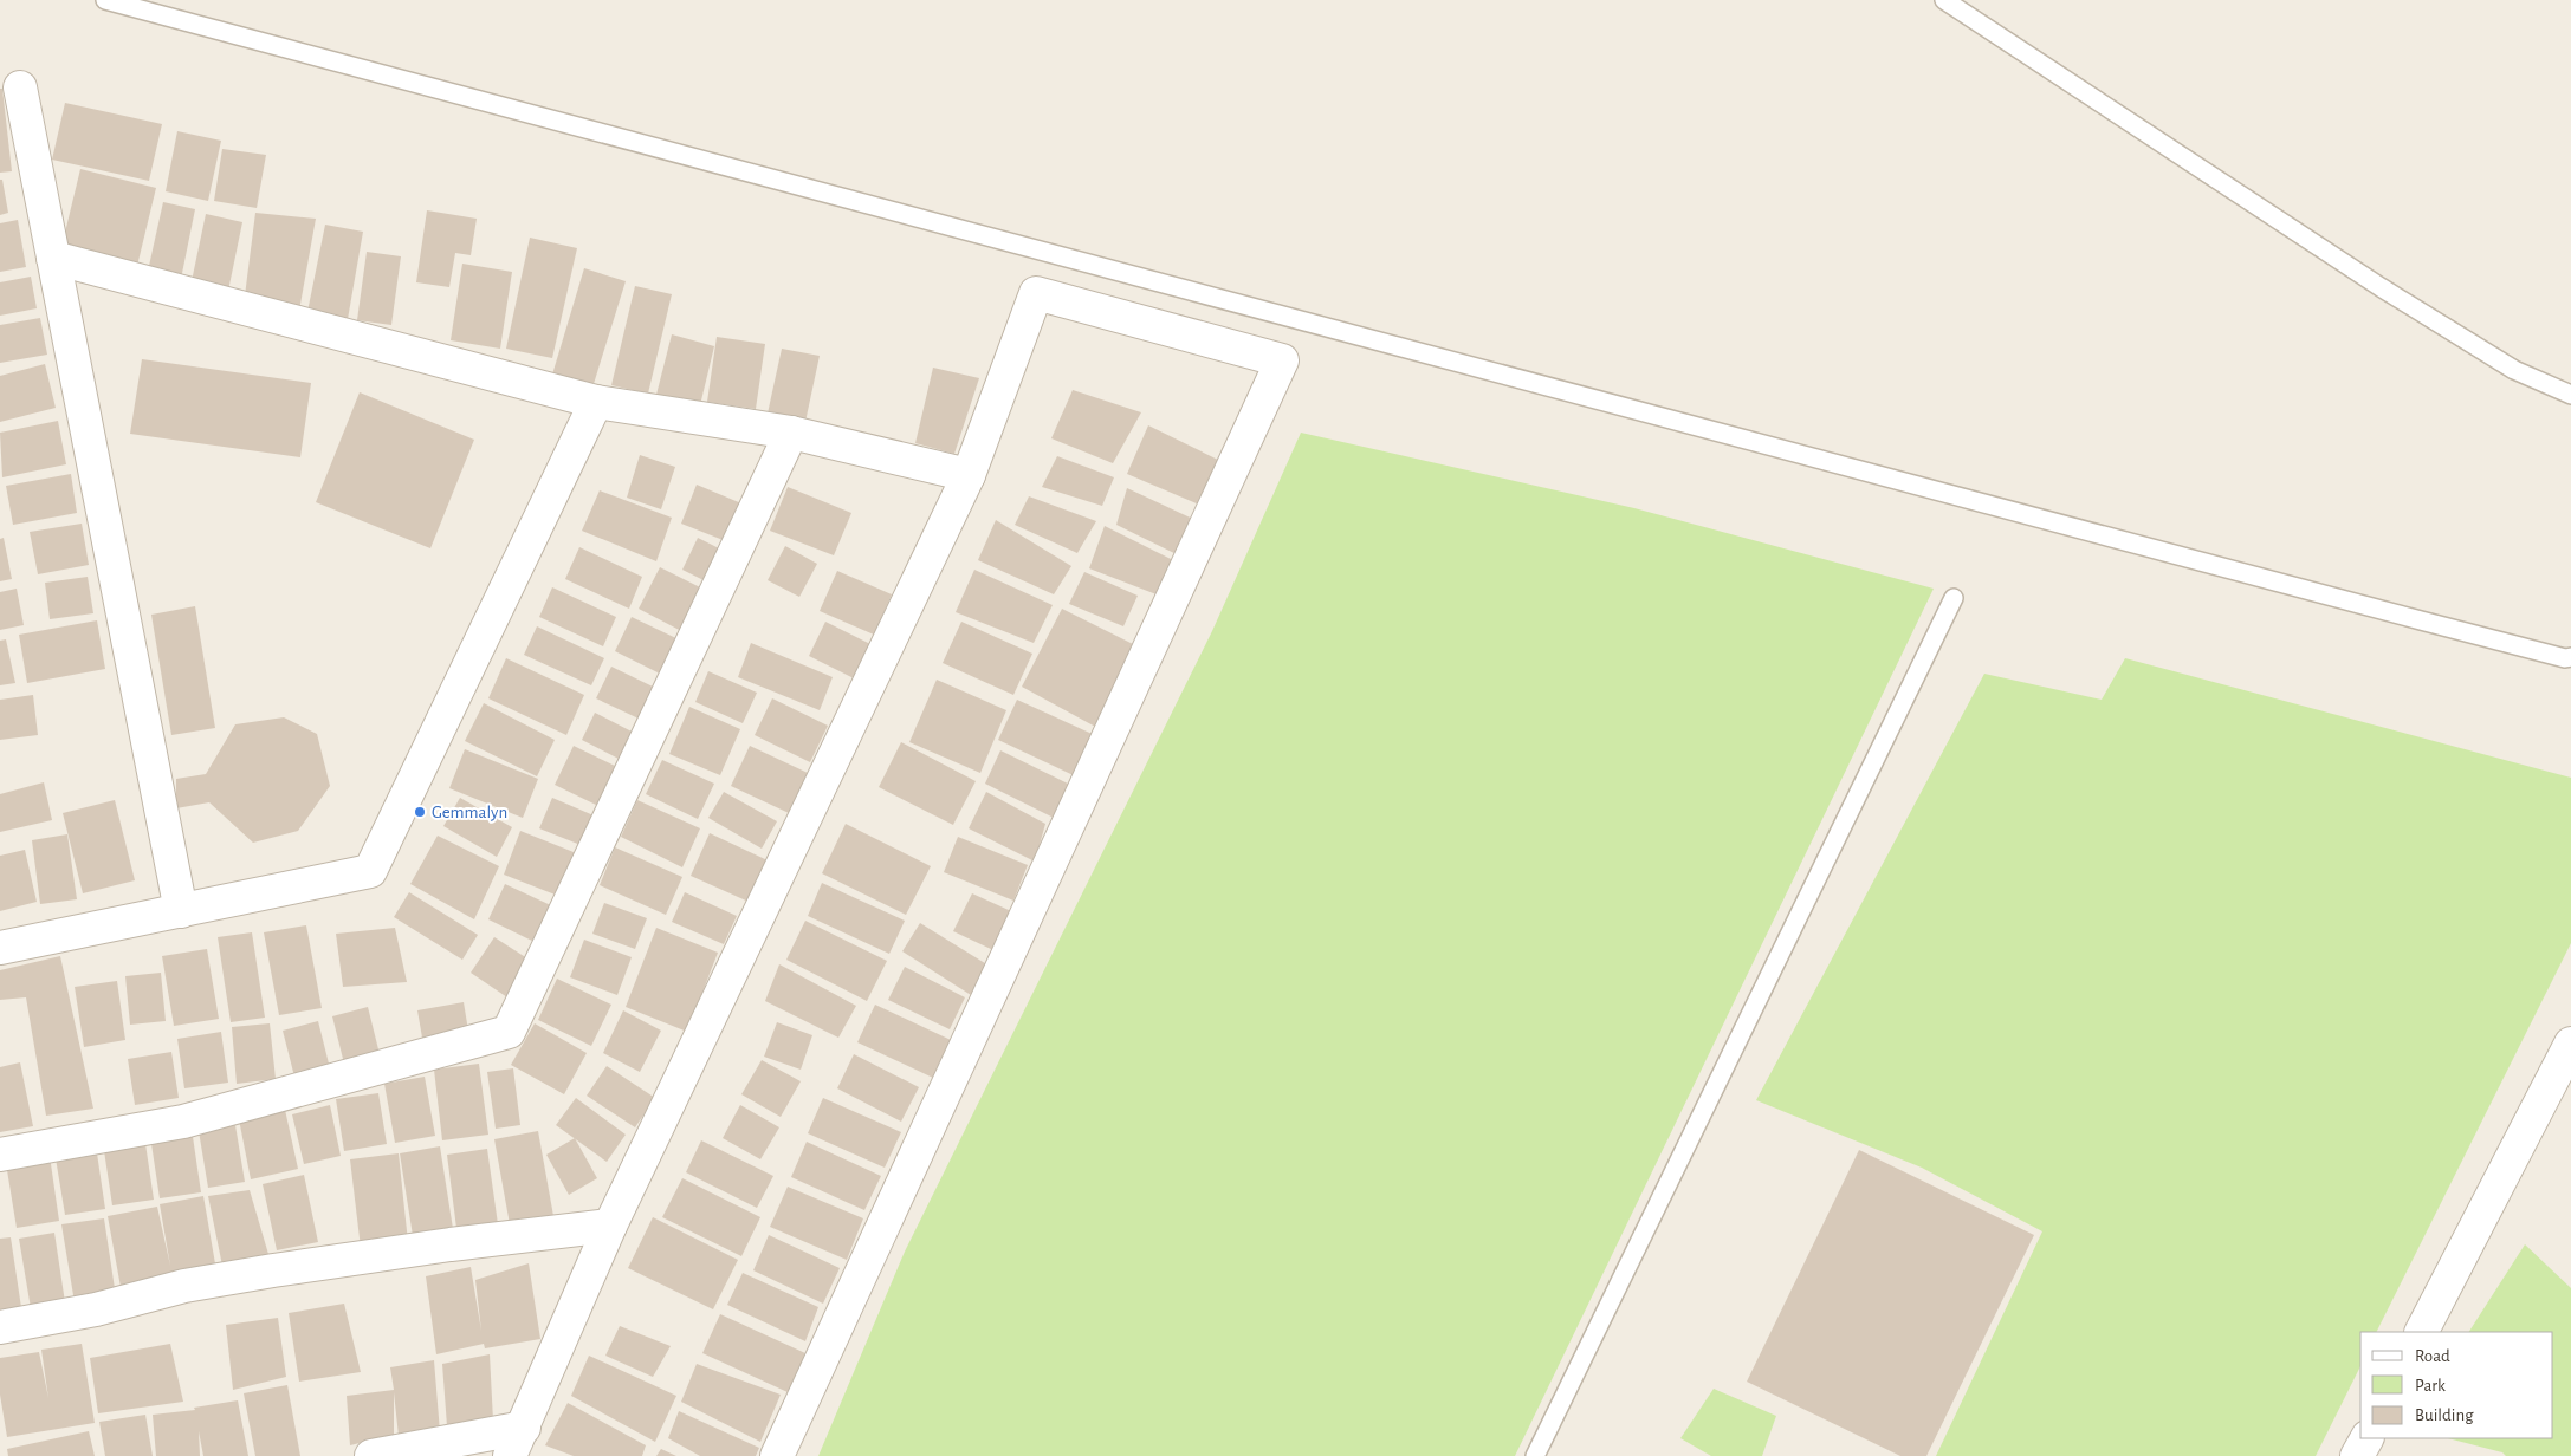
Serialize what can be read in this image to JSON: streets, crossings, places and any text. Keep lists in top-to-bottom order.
{
  "places": ["Gemmalyn"],
  "legend": ["Road", "Park", "Building"]
}
